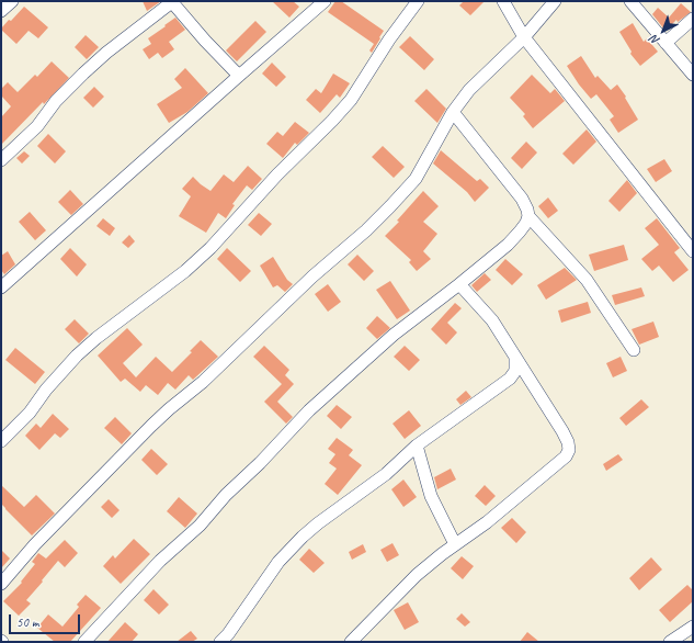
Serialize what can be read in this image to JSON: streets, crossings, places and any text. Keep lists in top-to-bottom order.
{
  "scale_bar": "50 m",
  "north": "bottom left"
}
